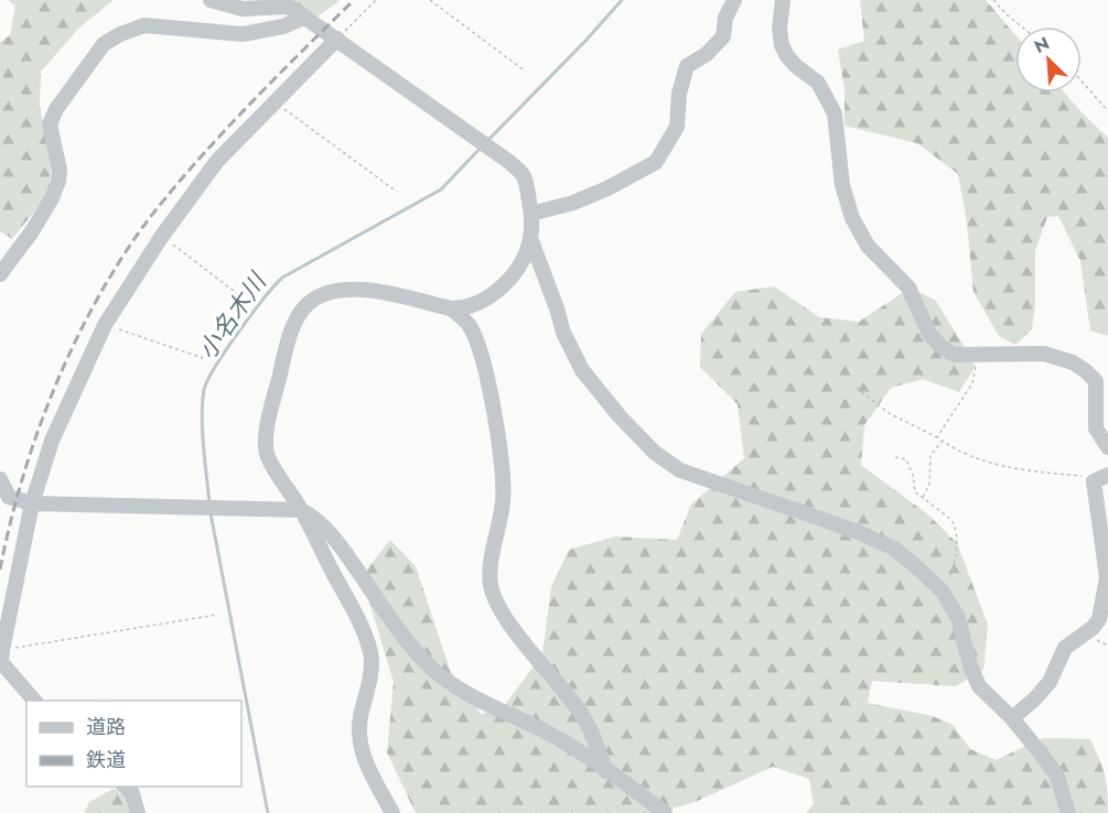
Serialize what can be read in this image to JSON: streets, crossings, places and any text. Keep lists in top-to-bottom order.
{
  "water": ["小名木川"],
  "legend": ["道路", "鉄道"],
  "north": "top left"
}
